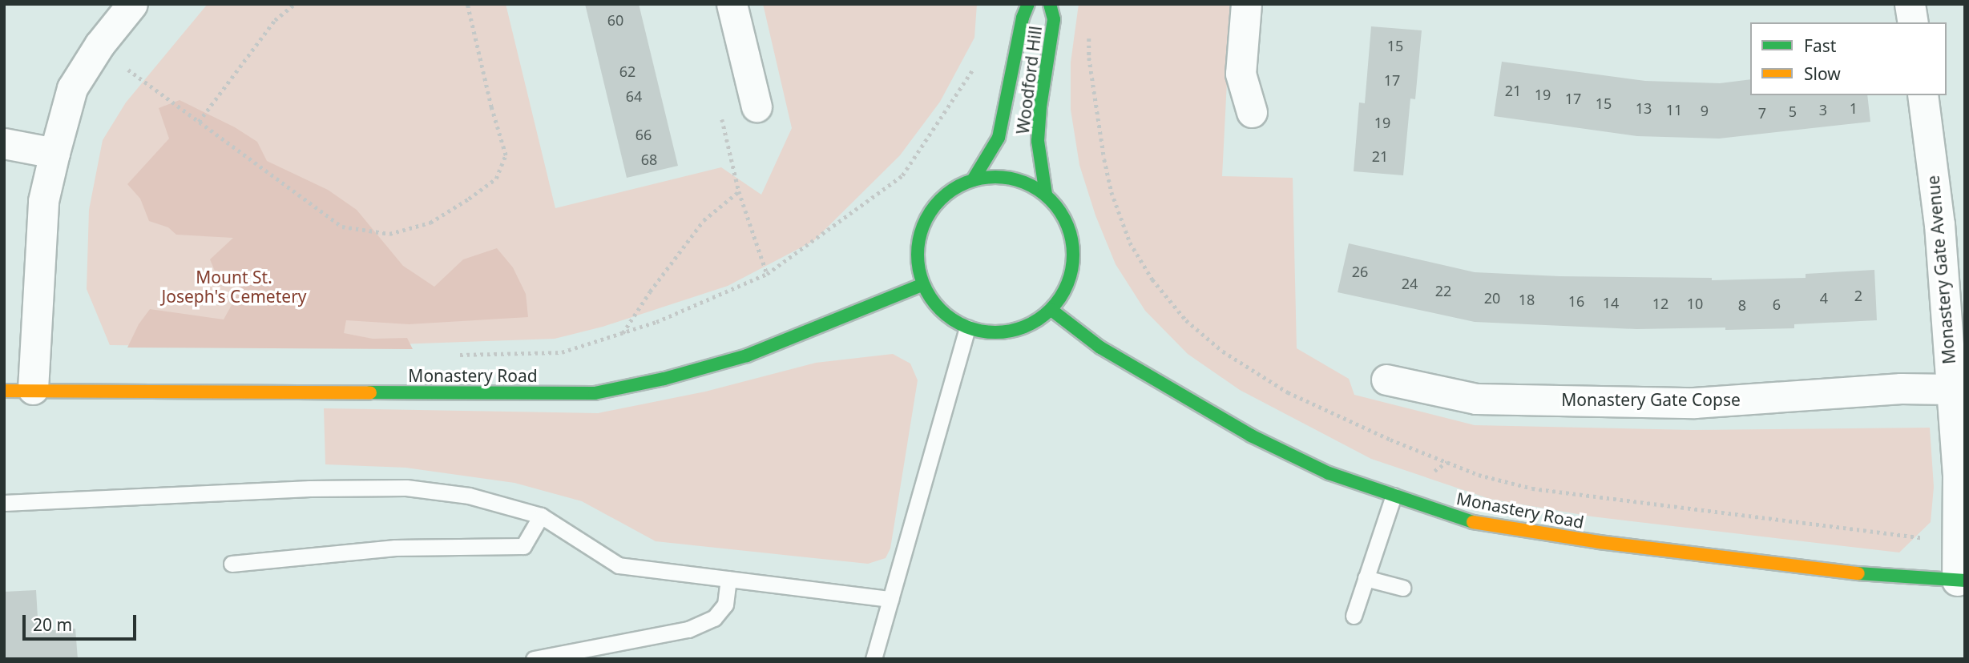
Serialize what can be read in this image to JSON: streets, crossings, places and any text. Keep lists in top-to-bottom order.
{
  "streets": {
    "street": [
      "Woodford Hill",
      "Monastery Gate Avenue",
      "Monastery Road",
      "Monastery Gate Copse"
    ]
  },
  "crossings": [
    ["Woodford Hill", "Monastery Road"],
    ["Monastery Gate Avenue", "Monastery Road"],
    ["Monastery Gate Avenue", "Monastery Gate Copse"]
  ],
  "parks": ["Mount St. Joseph's Cemetery"],
  "house_numbers": [
    "60",
    "15",
    "62",
    "17",
    "21",
    "19",
    "64",
    "17",
    "15",
    "13",
    "1",
    "11",
    "3",
    "9",
    "5",
    "7",
    "19",
    "66",
    "21",
    "68",
    "26",
    "24",
    "22",
    "2",
    "20",
    "4",
    "18",
    "16",
    "14",
    "12",
    "10",
    "6",
    "8"
  ],
  "legend": ["Fast", "Slow"],
  "scale_bar": "20 m"
}
